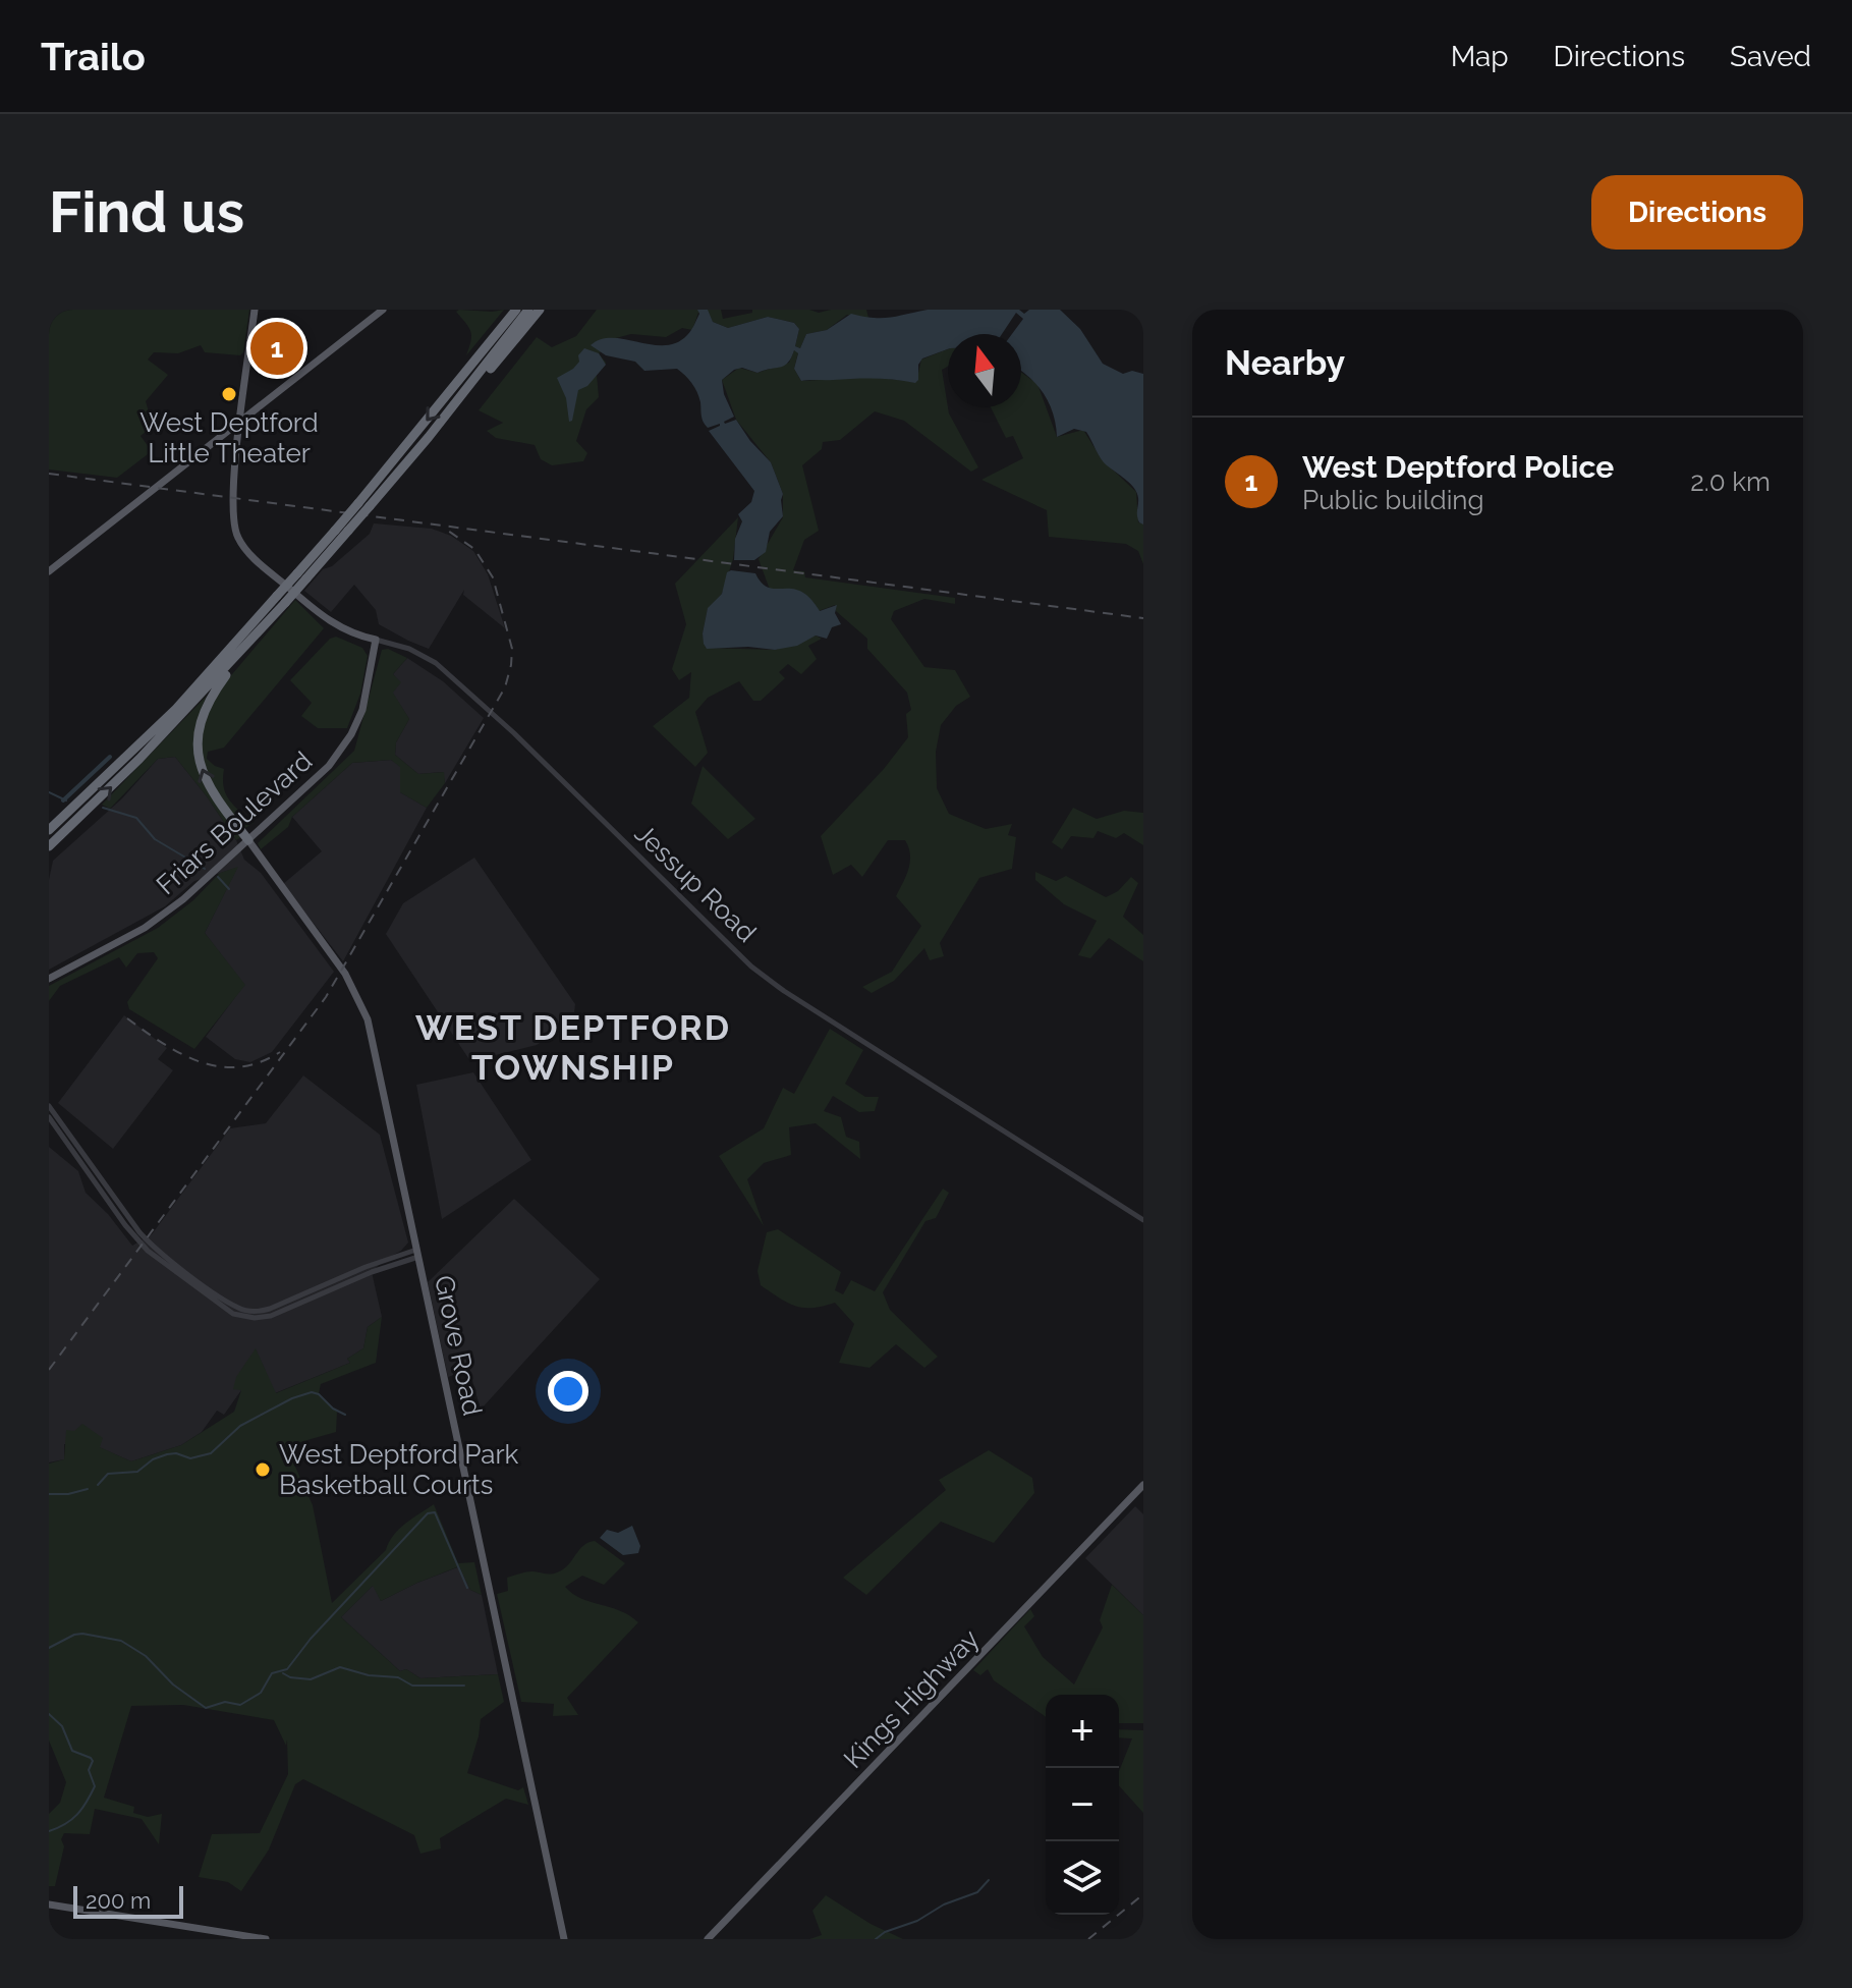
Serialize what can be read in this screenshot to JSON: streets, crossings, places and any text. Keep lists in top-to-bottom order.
{
  "streets": {
    "main road": [
      "Friars Boulevard",
      "Jessup Road",
      "Grove Road",
      "Kings Highway"
    ]
  },
  "crossings": [
    ["Friars Boulevard", "Jessup Road"],
    ["Friars Boulevard", "Grove Road"]
  ],
  "districts": ["WEST DEPTFORD TOWNSHIP"],
  "places": ["West Deptford Little Theater", "West Deptford Park Basketball Courts"],
  "scale_bar": "200 m",
  "north": "top",
  "page": {
    "header": "Trailo",
    "nav": ["Map", "Directions", "Saved"],
    "buttons": "Directions",
    "title": "Find us",
    "heading": "Nearby",
    "pins": "1",
    "list": [
      {
        "mark": "1",
        "name": "West Deptford Police",
        "note": "Public building",
        "value": "2.0 km"
      }
    ],
    "map_buttons": ["+", "−"],
    "scale": "200 m"
  }
}
